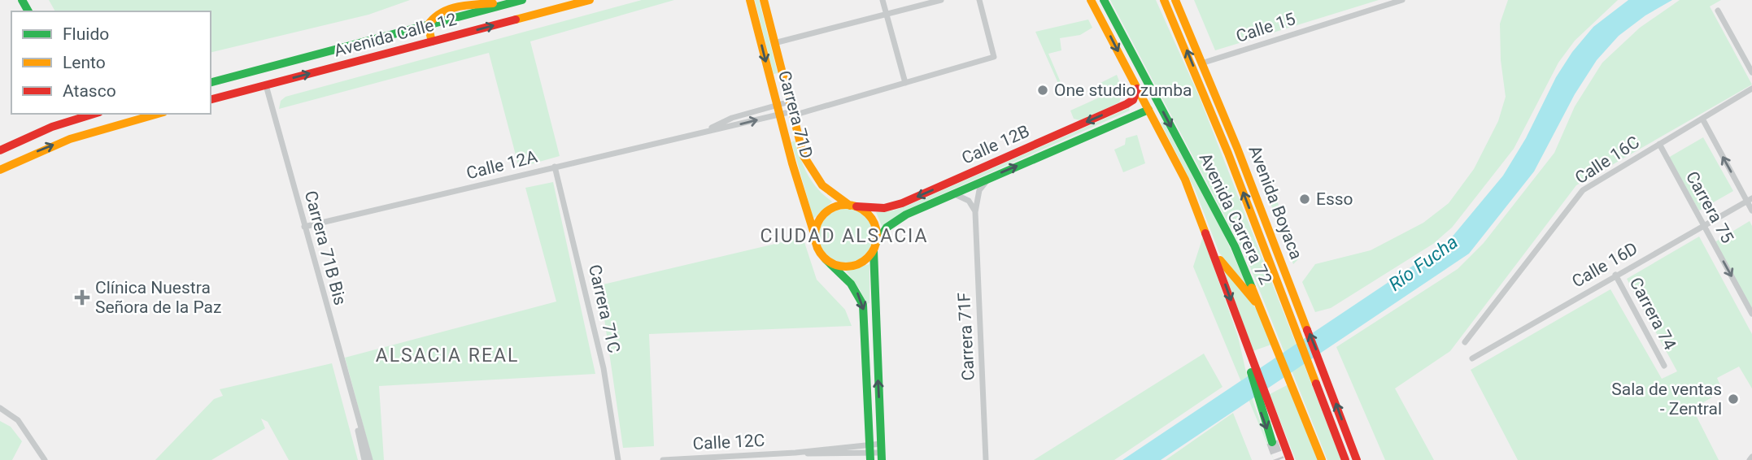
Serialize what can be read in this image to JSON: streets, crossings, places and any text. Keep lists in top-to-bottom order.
{
  "streets": {
    "main road": [
      "Avenida Calle 12",
      "Carrera 71D",
      "Calle 12B",
      "Avenida Boyaca",
      "Avenida Carrera 72"
    ],
    "street": [
      "Calle 15",
      "Calle 16C",
      "Calle 12A",
      "Carrera 75",
      "Carrera 71B Bis",
      "Calle 16D",
      "Carrera 71C",
      "Carrera 74",
      "Carrera 71F",
      "Calle 12C"
    ]
  },
  "crossings": [
    ["Avenida Calle 12", "Carrera 71B Bis"],
    ["Carrera 71D", "Calle 12B"],
    ["Carrera 71D", "Calle 12A"],
    ["Calle 12B", "Avenida Carrera 72"],
    ["Calle 12B", "Carrera 71F"],
    ["Calle 16C", "Carrera 75"],
    ["Calle 12A", "Carrera 71B Bis"],
    ["Calle 12A", "Carrera 71C"],
    ["Carrera 75", "Calle 16D"],
    ["Calle 16D", "Carrera 74"]
  ],
  "districts": ["CIUDAD ALSACIA", "ALSACIA REAL"],
  "water": ["Río Fucha"],
  "places": {
    "other": ["One studio zumba", "Esso", "Sala de ventas - Zentral"],
    "health": ["Clínica Nuestra Señora de la Paz"]
  },
  "legend": ["Fluido", "Lento", "Atasco"]
}
